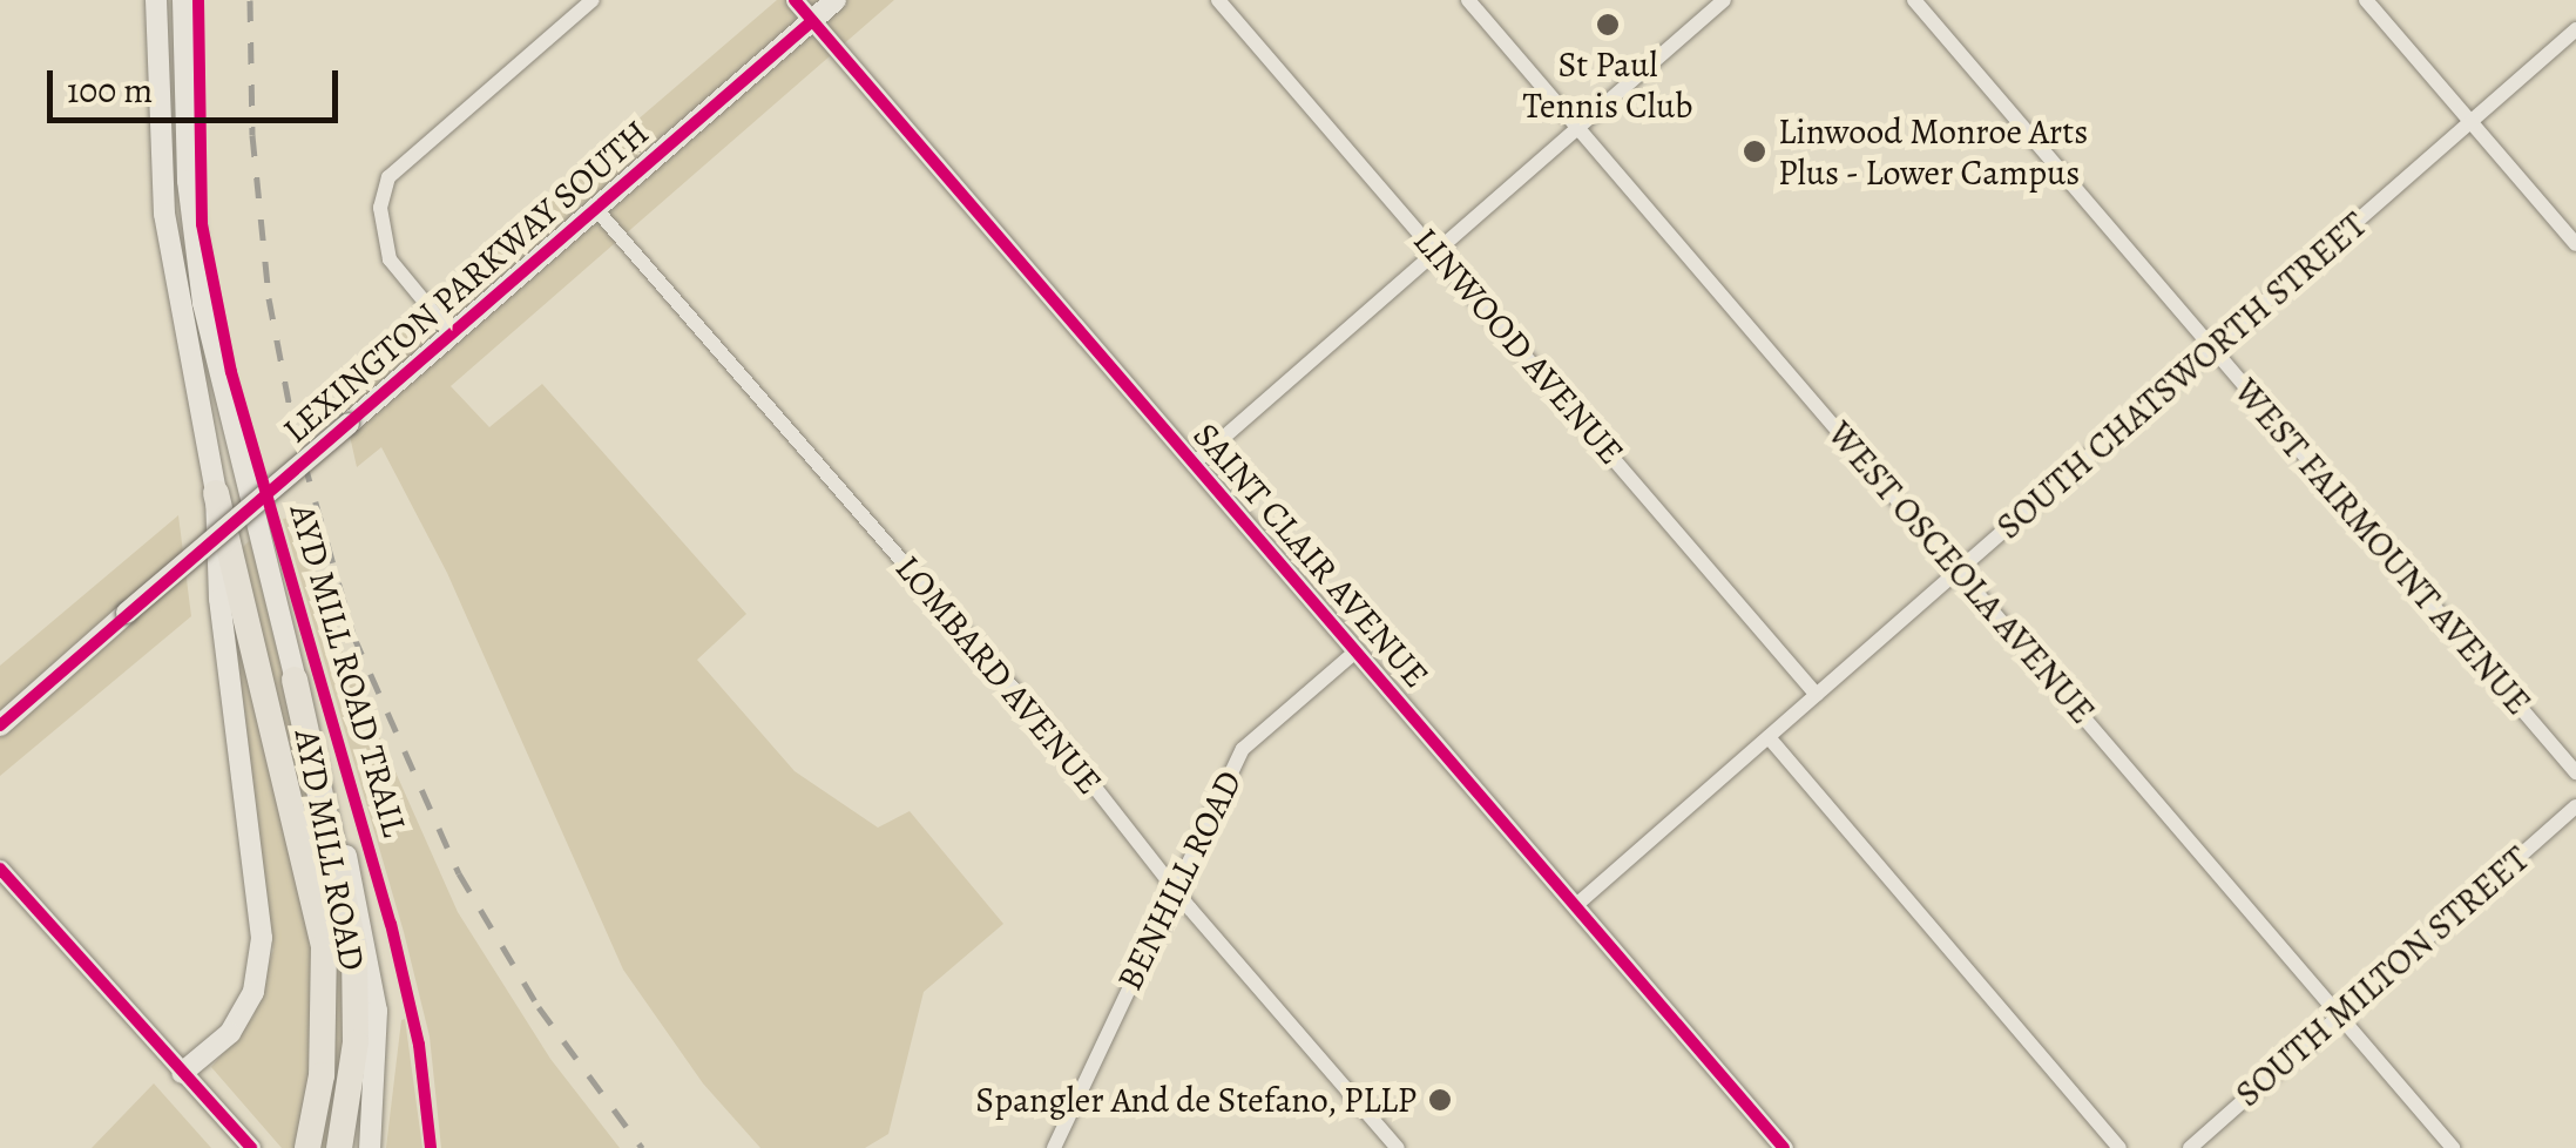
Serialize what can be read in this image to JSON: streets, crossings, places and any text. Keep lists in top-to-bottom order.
{
  "streets": {
    "highway": ["AYD MILL ROAD"],
    "main road": ["LEXINGTON PARKWAY SOUTH"],
    "street": [
      "LINWOOD AVENUE",
      "SOUTH CHATSWORTH STREET",
      "WEST FAIRMOUNT AVENUE",
      "SAINT CLAIR AVENUE",
      "WEST OSCEOLA AVENUE",
      "LOMBARD AVENUE",
      "BENHILL ROAD",
      "SOUTH MILTON STREET"
    ],
    "cycle path": ["AYD MILL ROAD TRAIL"]
  },
  "crossings": [
    ["LEXINGTON PARKWAY SOUTH", "SAINT CLAIR AVENUE"],
    ["LEXINGTON PARKWAY SOUTH", "LOMBARD AVENUE"],
    ["LINWOOD AVENUE", "SOUTH CHATSWORTH STREET"],
    ["SOUTH CHATSWORTH STREET", "WEST FAIRMOUNT AVENUE"],
    ["SOUTH CHATSWORTH STREET", "SAINT CLAIR AVENUE"],
    ["SOUTH CHATSWORTH STREET", "WEST OSCEOLA AVENUE"],
    ["SAINT CLAIR AVENUE", "BENHILL ROAD"],
    ["WEST OSCEOLA AVENUE", "SOUTH MILTON STREET"],
    ["LOMBARD AVENUE", "BENHILL ROAD"]
  ],
  "places": ["St Paul Tennis Club", "Linwood Monroe Arts Plus - Lower Campus", "Spangler And de Stefano, PLLP"],
  "scale_bar": "100 m"
}
